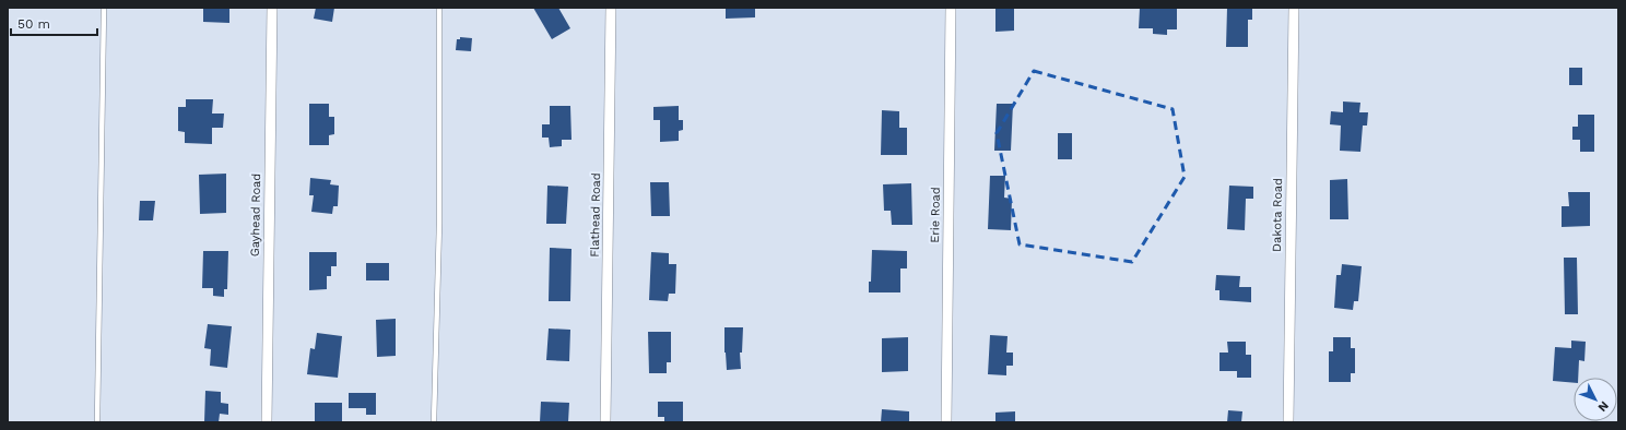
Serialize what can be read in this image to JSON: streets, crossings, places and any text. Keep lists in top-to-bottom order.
{
  "streets": {
    "street": [
      "Gayhead Road",
      "Flathead Road",
      "Erie Road",
      "Dakota Road"
    ]
  },
  "scale_bar": "50 m",
  "north": "bottom right"
}
